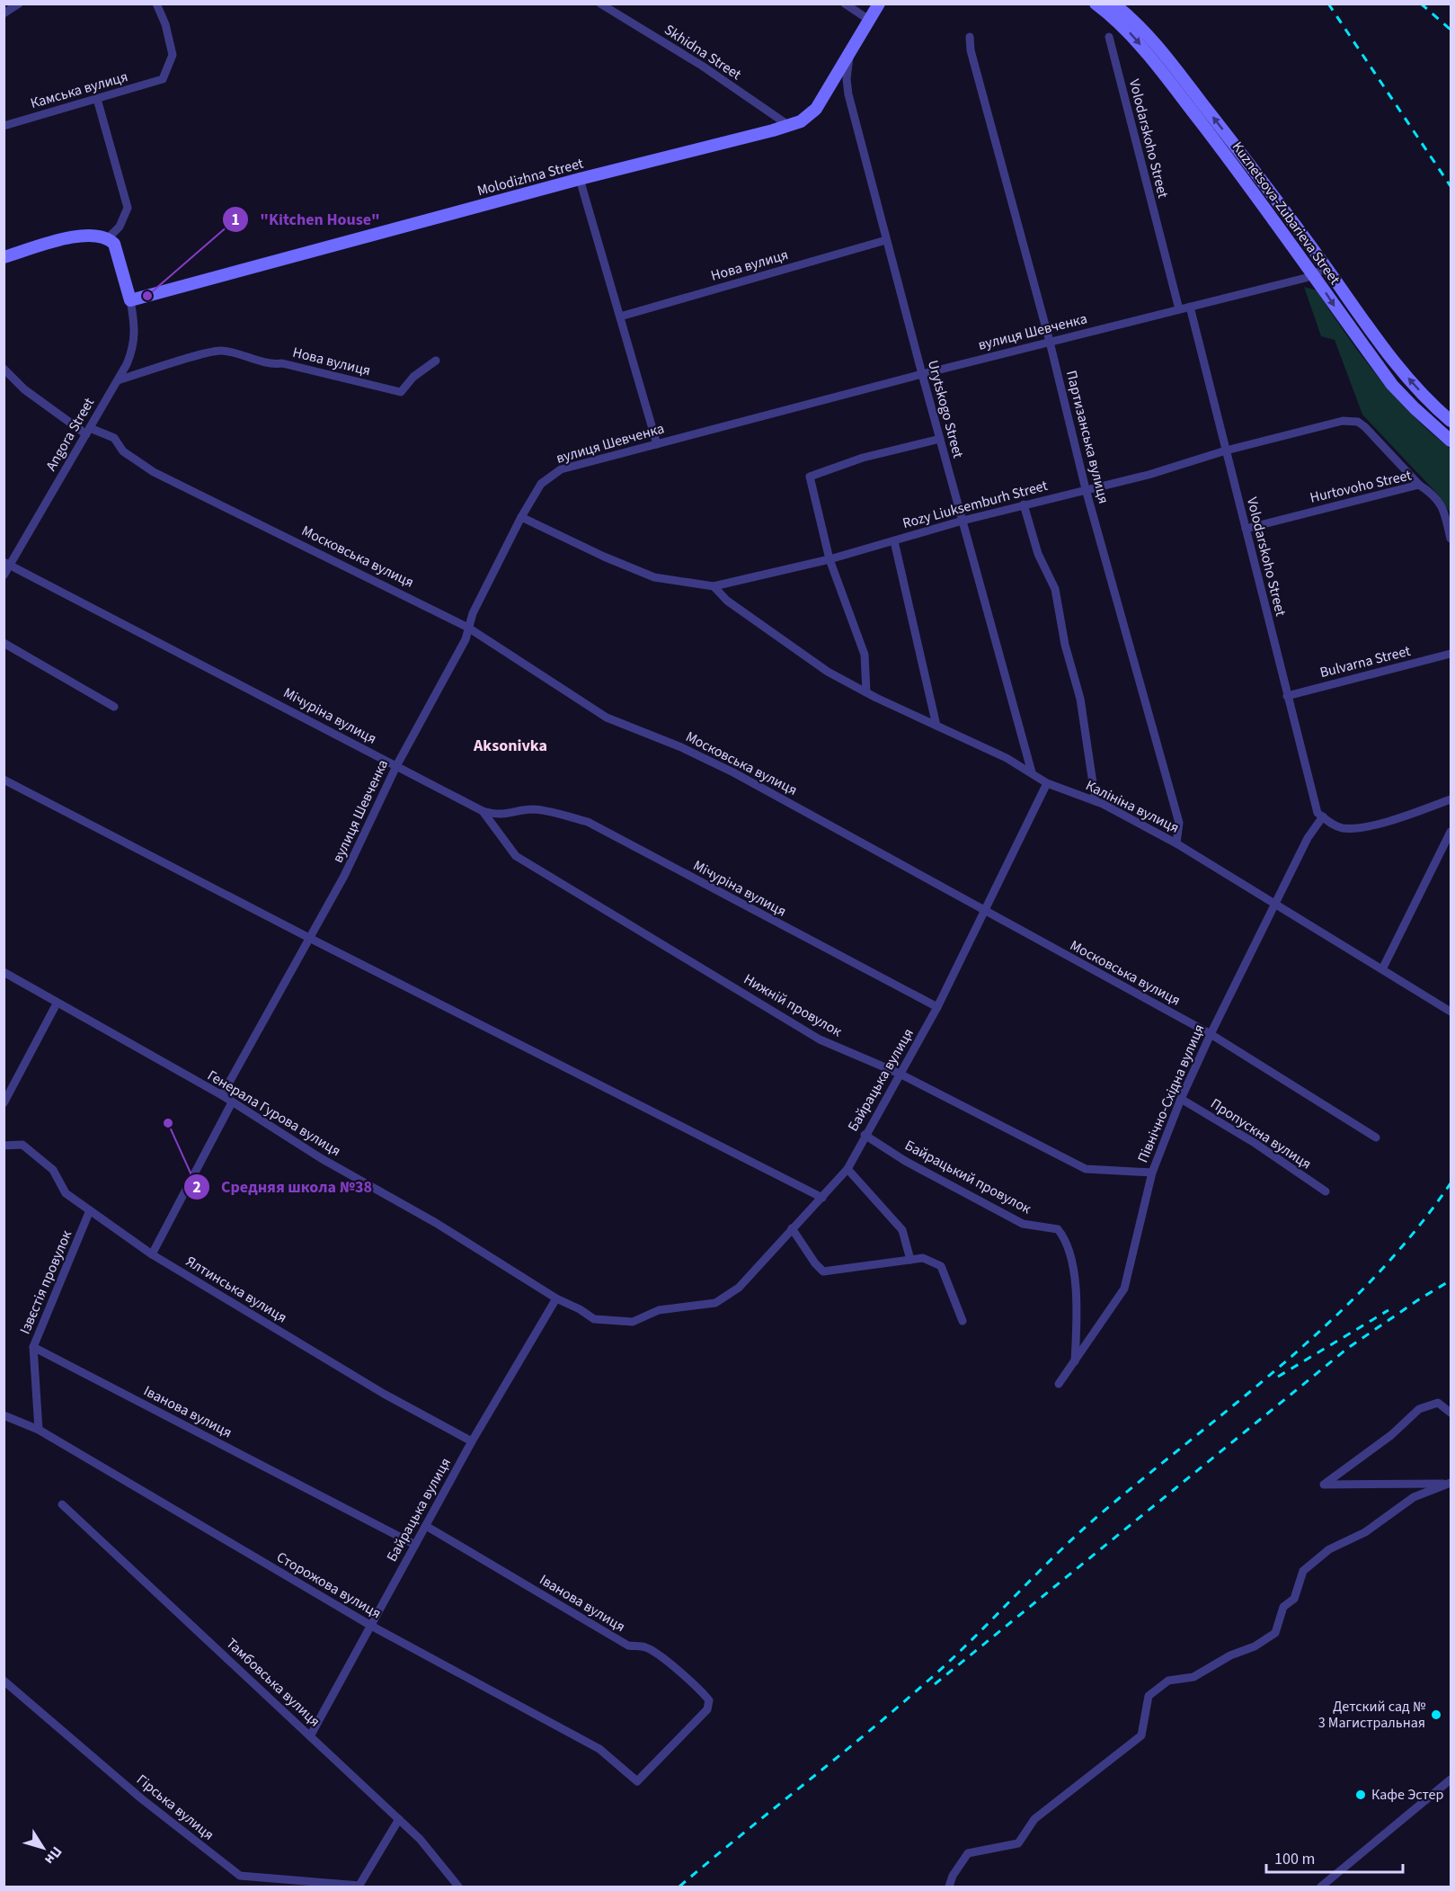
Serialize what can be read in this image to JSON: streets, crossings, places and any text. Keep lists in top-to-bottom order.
{
  "streets": {
    "main road": ["Molodizhna Street", "Kuznetsova-Zubarieva Street"],
    "street": [
      "Skhidna Street",
      "Камська вулиця",
      "Volodarskoho Street",
      "Нова вулиця",
      "вулиця Шевченка",
      "Urytskogo Street",
      "Angora Street",
      "Партизанська вулиця",
      "Hurtovoho Street",
      "Rozy Liuksemburh Street",
      "Московська вулиця",
      "Bulvarna Street",
      "Мічуріна вулиця",
      "Калініна вулиця",
      "Нижній провулок",
      "Байрацька вулиця",
      "Північно-Східна вулиця",
      "Генерала Гурова вулиця",
      "Пропускна вулиця",
      "Байрацький провулок",
      "Ізвєстія провулок",
      "Ялтинська вулиця",
      "Іванова вулиця",
      "Сторожова вулиця",
      "Тамбовська вулиця",
      "Гірська вулиця"
    ]
  },
  "crossings": [
    ["Skhidna Street", "Molodizhna Street"],
    ["Volodarskoho Street", "вулиця Шевченка"],
    ["Volodarskoho Street", "Hurtovoho Street"],
    ["Volodarskoho Street", "Rozy Liuksemburh Street"],
    ["Volodarskoho Street", "Bulvarna Street"],
    ["Volodarskoho Street", "Північно-Східна вулиця"],
    ["Molodizhna Street", "Urytskogo Street"],
    ["Molodizhna Street", "Angora Street"],
    ["Kuznetsova-Zubarieva Street", "вулиця Шевченка"],
    ["Нова вулиця", "Urytskogo Street"],
    ["Нова вулиця", "Angora Street"],
    ["вулиця Шевченка", "Urytskogo Street"],
    ["вулиця Шевченка", "Партизанська вулиця"],
    ["вулиця Шевченка", "Rozy Liuksemburh Street"],
    ["вулиця Шевченка", "Московська вулиця"],
    ["вулиця Шевченка", "Мічуріна вулиця"],
    ["вулиця Шевченка", "Генерала Гурова вулиця"],
    ["Urytskogo Street", "Rozy Liuksemburh Street"],
    ["Urytskogo Street", "Калініна вулиця"],
    ["Angora Street", "Московська вулиця"],
    ["Angora Street", "Мічуріна вулиця"],
    ["Партизанська вулиця", "Rozy Liuksemburh Street"],
    ["Партизанська вулиця", "Калініна вулиця"],
    ["Hurtovoho Street", "Rozy Liuksemburh Street"],
    ["Rozy Liuksemburh Street", "Калініна вулиця"],
    ["Московська вулиця", "Байрацька вулиця"],
    ["Московська вулиця", "Північно-Східна вулиця"],
    ["Мічуріна вулиця", "Нижній провулок"],
    ["Мічуріна вулиця", "Байрацька вулиця"],
    ["Калініна вулиця", "Байрацька вулиця"],
    ["Калініна вулиця", "Північно-Східна вулиця"],
    ["Нижній провулок", "Байрацька вулиця"],
    ["Нижній провулок", "Північно-Східна вулиця"],
    ["Байрацька вулиця", "Генерала Гурова вулиця"],
    ["Байрацька вулиця", "Байрацький провулок"],
    ["Байрацька вулиця", "Ялтинська вулиця"],
    ["Байрацька вулиця", "Іванова вулиця"],
    ["Байрацька вулиця", "Сторожова вулиця"],
    ["Байрацька вулиця", "Тамбовська вулиця"],
    ["Північно-Східна вулиця", "Пропускна вулиця"],
    ["Північно-Східна вулиця", "Байрацький провулок"],
    ["Ізвєстія провулок", "Ялтинська вулиця"],
    ["Ізвєстія провулок", "Іванова вулиця"],
    ["Ізвєстія провулок", "Сторожова вулиця"],
    ["Іванова вулиця", "Сторожова вулиця"]
  ],
  "districts": ["Aksonіvka"],
  "places": [
    "\"Kitchen House\"",
    "Средняя школа №38",
    "Детский сад № 3 Магистральная",
    "Кафе Эстер"
  ],
  "scale_bar": "100 m",
  "north": "bottom right"
}
